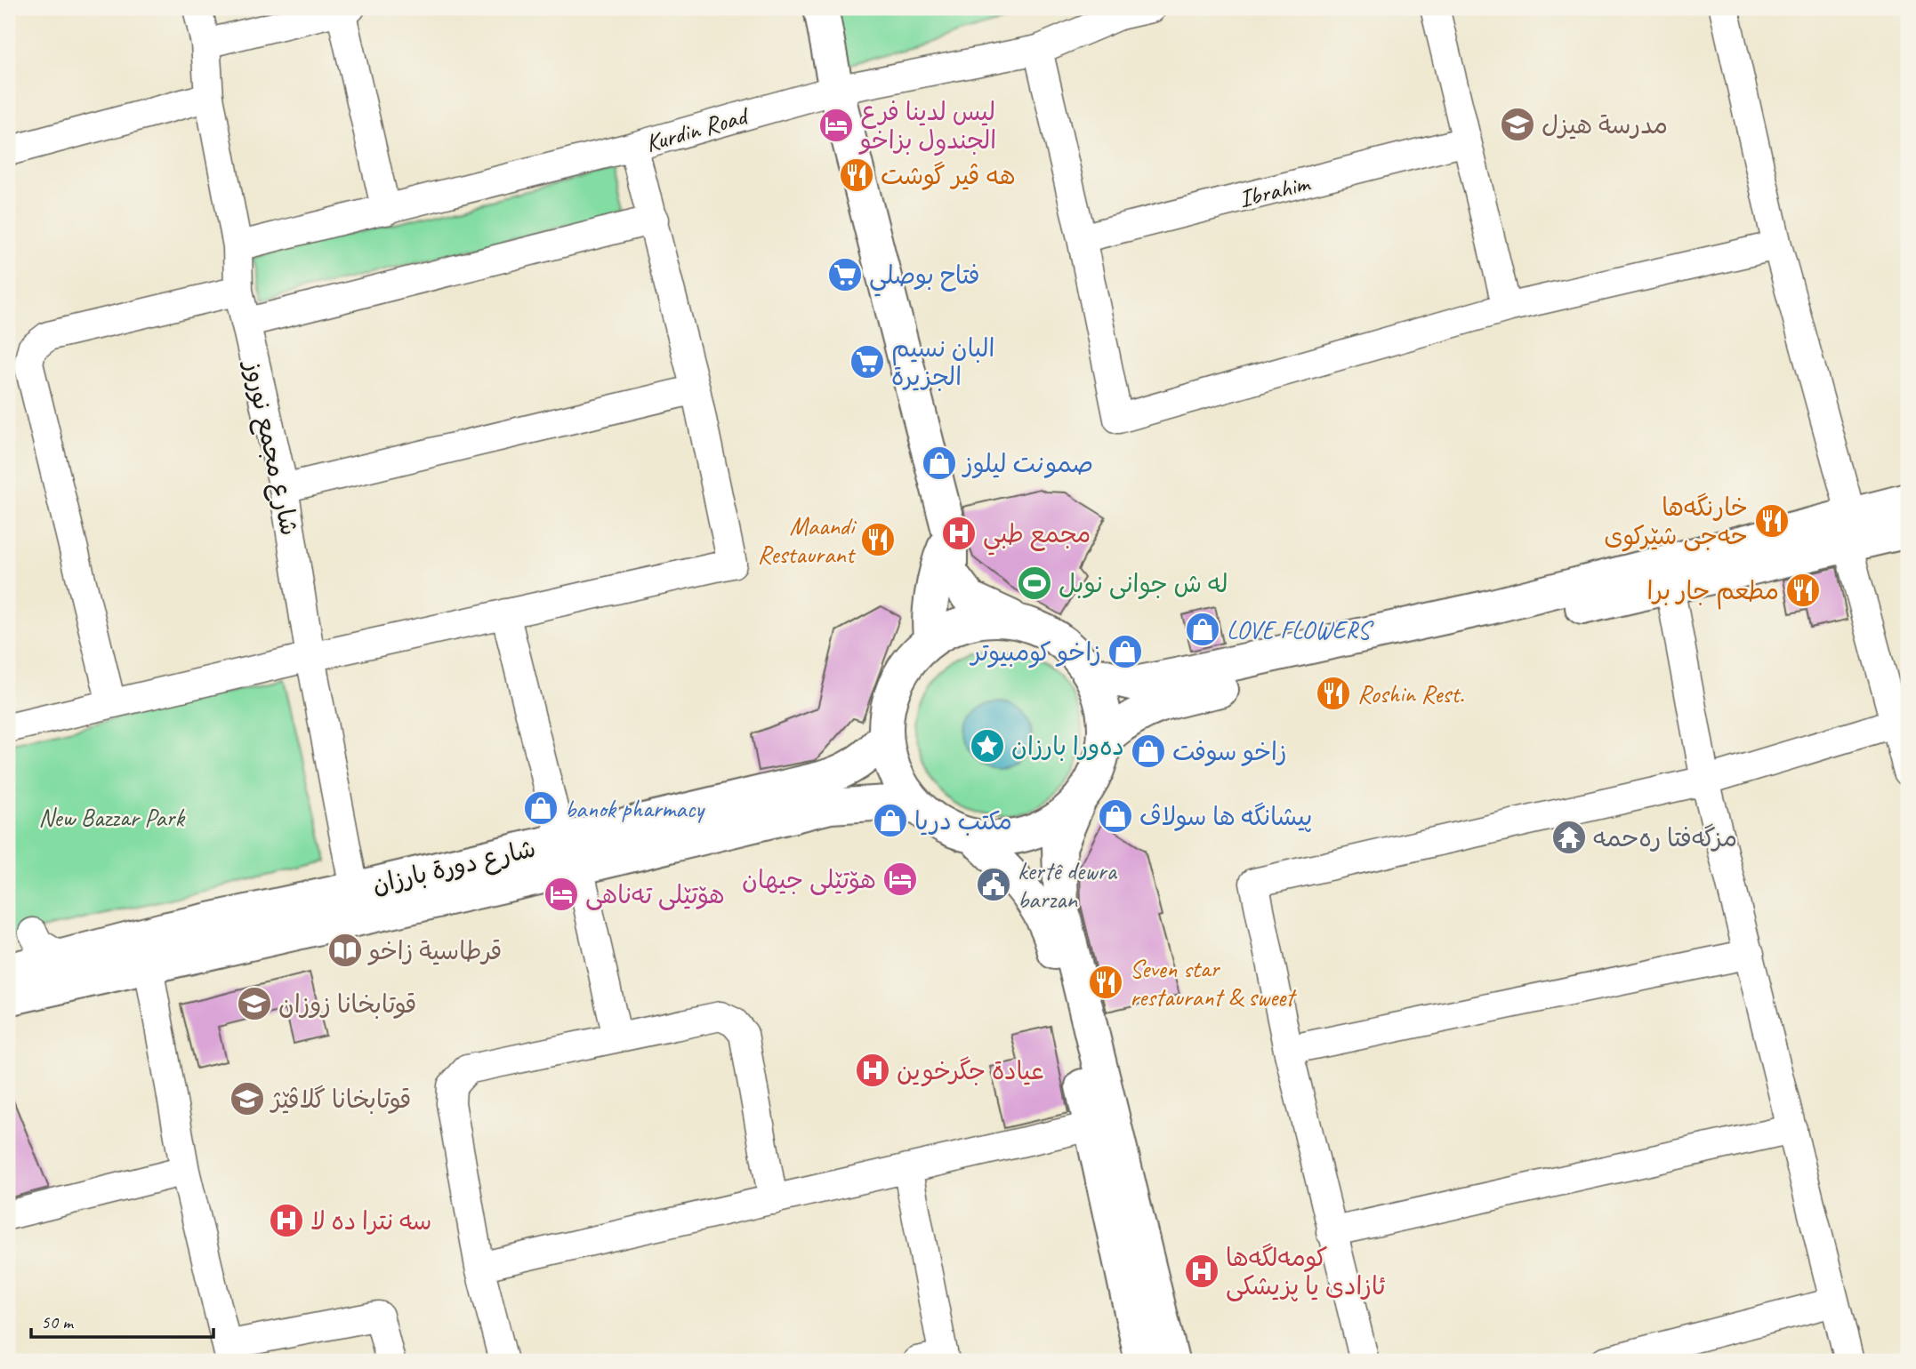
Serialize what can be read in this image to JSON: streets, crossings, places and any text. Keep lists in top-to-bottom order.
{
  "streets": {
    "main road": ["شارع دورة بارزان"],
    "street": ["Kurdin Road", "Ibrahim", "شارع مجمع نوروز"]
  },
  "crossings": [
    ["Kurdin Road", "شارع مجمع نوروز"],
    ["شارع مجمع نوروز", "شارع دورة بارزان"]
  ],
  "parks": ["New Bazzar Park"],
  "places": {
    "school or university": ["مدرسة هيزل", "قوتابخانا زوزان", "قوتابخانا گلاڤێژ"],
    "hotel": ["ليس لدينا فرع الجندول بزاخو", "هۆتێلی جیهان", "هۆتێلی تەناهی"],
    "restaurant": [
      "هه ڤير گوشت",
      "خارنگەها حەجى شێركوى",
      "Maandi Restaurant",
      "مطعم جار برا",
      "Roshin Rest.",
      "Seven star restaurant & sweet"
    ],
    "supermarket": ["فتاح بوصلي", "البان نسيم الجزيرة"],
    "shop": [
      "صمونت ليلوز",
      "LOVE FLOWERS",
      "زاخو كومبيوتر",
      "زاخو سوفت",
      "banok pharmacy",
      "پيشانگه ها سولاڤ",
      "مكتب دريا"
    ],
    "hospital": [
      "مجمع طبي",
      "عيادة جگرخوين",
      "سه نترا ده لا",
      "کومەلگەھا ئازادی یا پزیشکی"
    ],
    "sports": ["له ش جوانى نوبل"],
    "place": ["دەورا بارزان"],
    "temple": ["مزگەفتا رەحمە"],
    "public building": ["kertê dewra barzan"],
    "library": ["قرطاسية زاخو"]
  },
  "scale_bar": "50 m"
}
